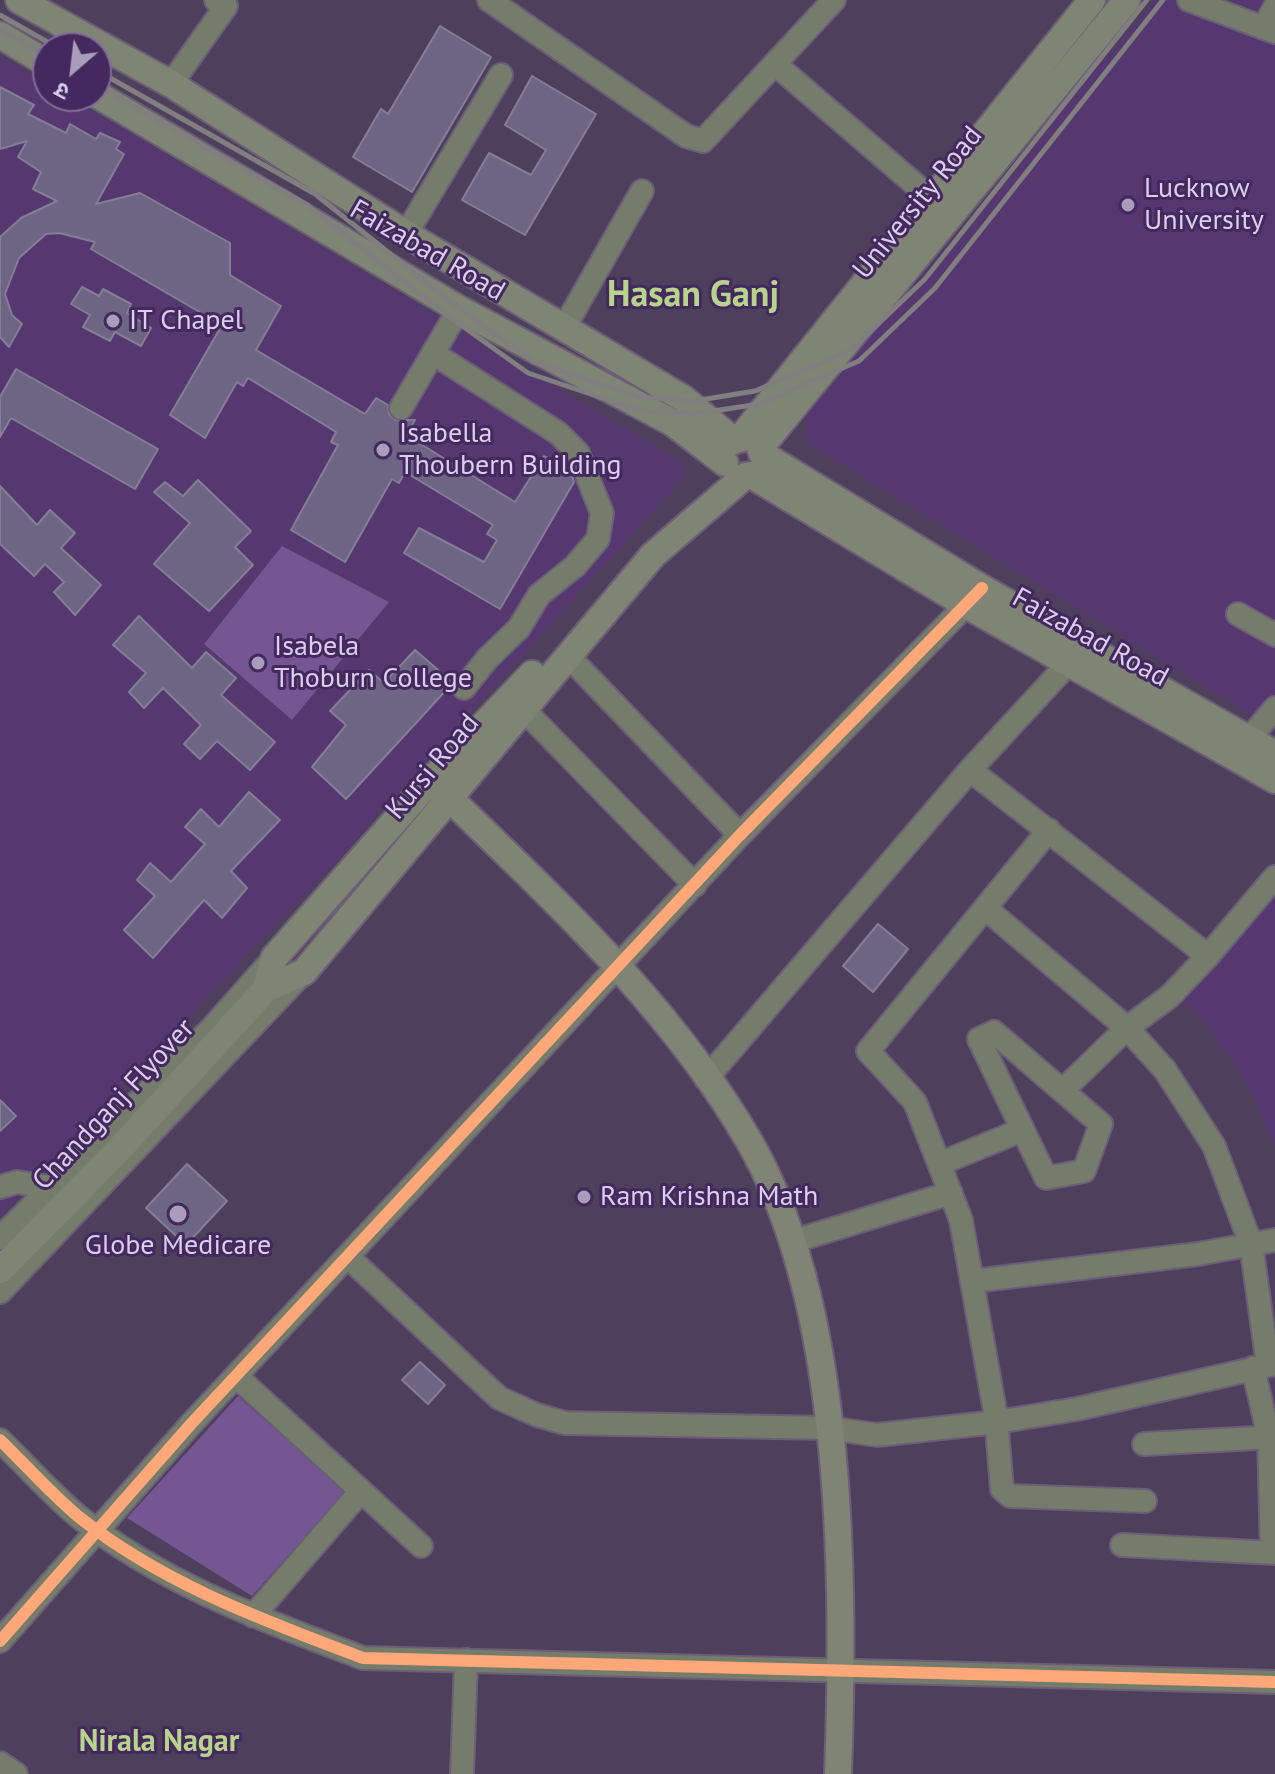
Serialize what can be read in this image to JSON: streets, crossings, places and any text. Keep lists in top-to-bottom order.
{
  "streets": {
    "main road": [
      "University Road",
      "Faizabad Road",
      "Kursi Road",
      "Chandganj Flyover"
    ]
  },
  "crossings": [
    ["University Road", "Faizabad Road"],
    ["University Road", "Kursi Road"],
    ["Faizabad Road", "Kursi Road"],
    ["Kursi Road", "Chandganj Flyover"]
  ],
  "districts": ["Hasan Ganj", "Nirala Nagar"],
  "places": [
    "Lucknow University",
    "IT Chapel",
    "Isabella Thoubern Building",
    "Isabela Thoburn College",
    "Ram Krishna Math",
    "Globe Medicare"
  ],
  "north": "bottom left"
}
